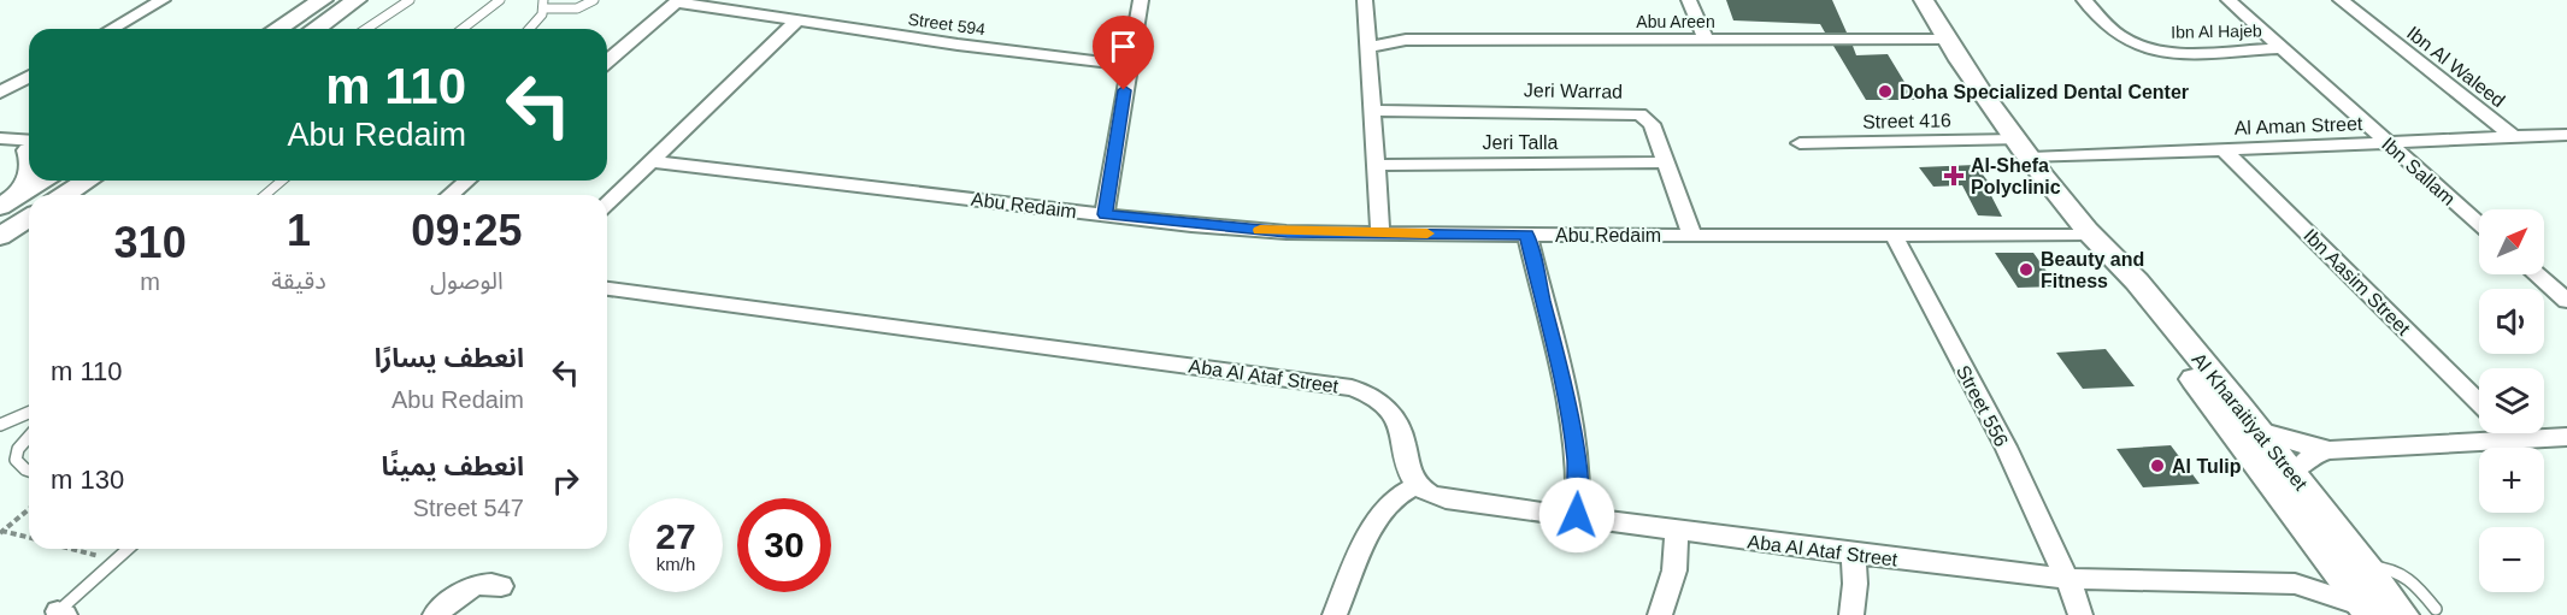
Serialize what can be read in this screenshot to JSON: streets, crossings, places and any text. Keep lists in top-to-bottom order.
{
  "streets": {
    "street": [
      "Abu Areen",
      "Street 594",
      "Ibn Al Hajeb",
      "Ibn Al Waleed",
      "Jeri Warrad",
      "Street 416",
      "Al Aman Street",
      "Jeri Talla",
      "Ibn Sallam",
      "Abu Redaim",
      "Ibn Aasim Street",
      "Aba Al Ataf Street",
      "Street 556",
      "Al Kharaitiyat Street"
    ]
  },
  "crossings": [
    ["Abu Areen", "Al Kharaitiyat Street"],
    ["Ibn Al Hajeb", "Ibn Sallam"],
    ["Ibn Al Waleed", "Al Aman Street"],
    ["Jeri Warrad", "Jeri Talla"],
    ["Jeri Warrad", "Abu Redaim"],
    ["Street 416", "Al Aman Street"],
    ["Street 416", "Al Kharaitiyat Street"],
    ["Al Aman Street", "Ibn Sallam"],
    ["Al Aman Street", "Ibn Aasim Street"],
    ["Al Aman Street", "Al Kharaitiyat Street"],
    ["Abu Redaim", "Street 556"],
    ["Abu Redaim", "Al Kharaitiyat Street"],
    ["Aba Al Ataf Street", "Street 556"],
    ["Aba Al Ataf Street", "Al Kharaitiyat Street"]
  ],
  "places": {
    "other": ["Doha Specialized Dental Center", "Beauty and Fitness", "Al Tulip"],
    "health": ["Al-Shefa Polyclinic"]
  },
  "north": "top right",
  "page": {
    "turn": ["110 m", "Abu Redaim"],
    "eta": [
      "09:25",
      "الوصول",
      "1",
      "دقيقة",
      "310",
      "m"
    ],
    "map_buttons": ["+", "−"],
    "list": [
      {
        "name": "انعطف يسارًا",
        "note": "Abu Redaim",
        "value": "110 m"
      },
      {
        "name": "انعطف يمينًا",
        "note": "Street 547",
        "value": "130 m"
      }
    ],
    "speed": "27 km/h",
    "limit": "30"
  }
}
